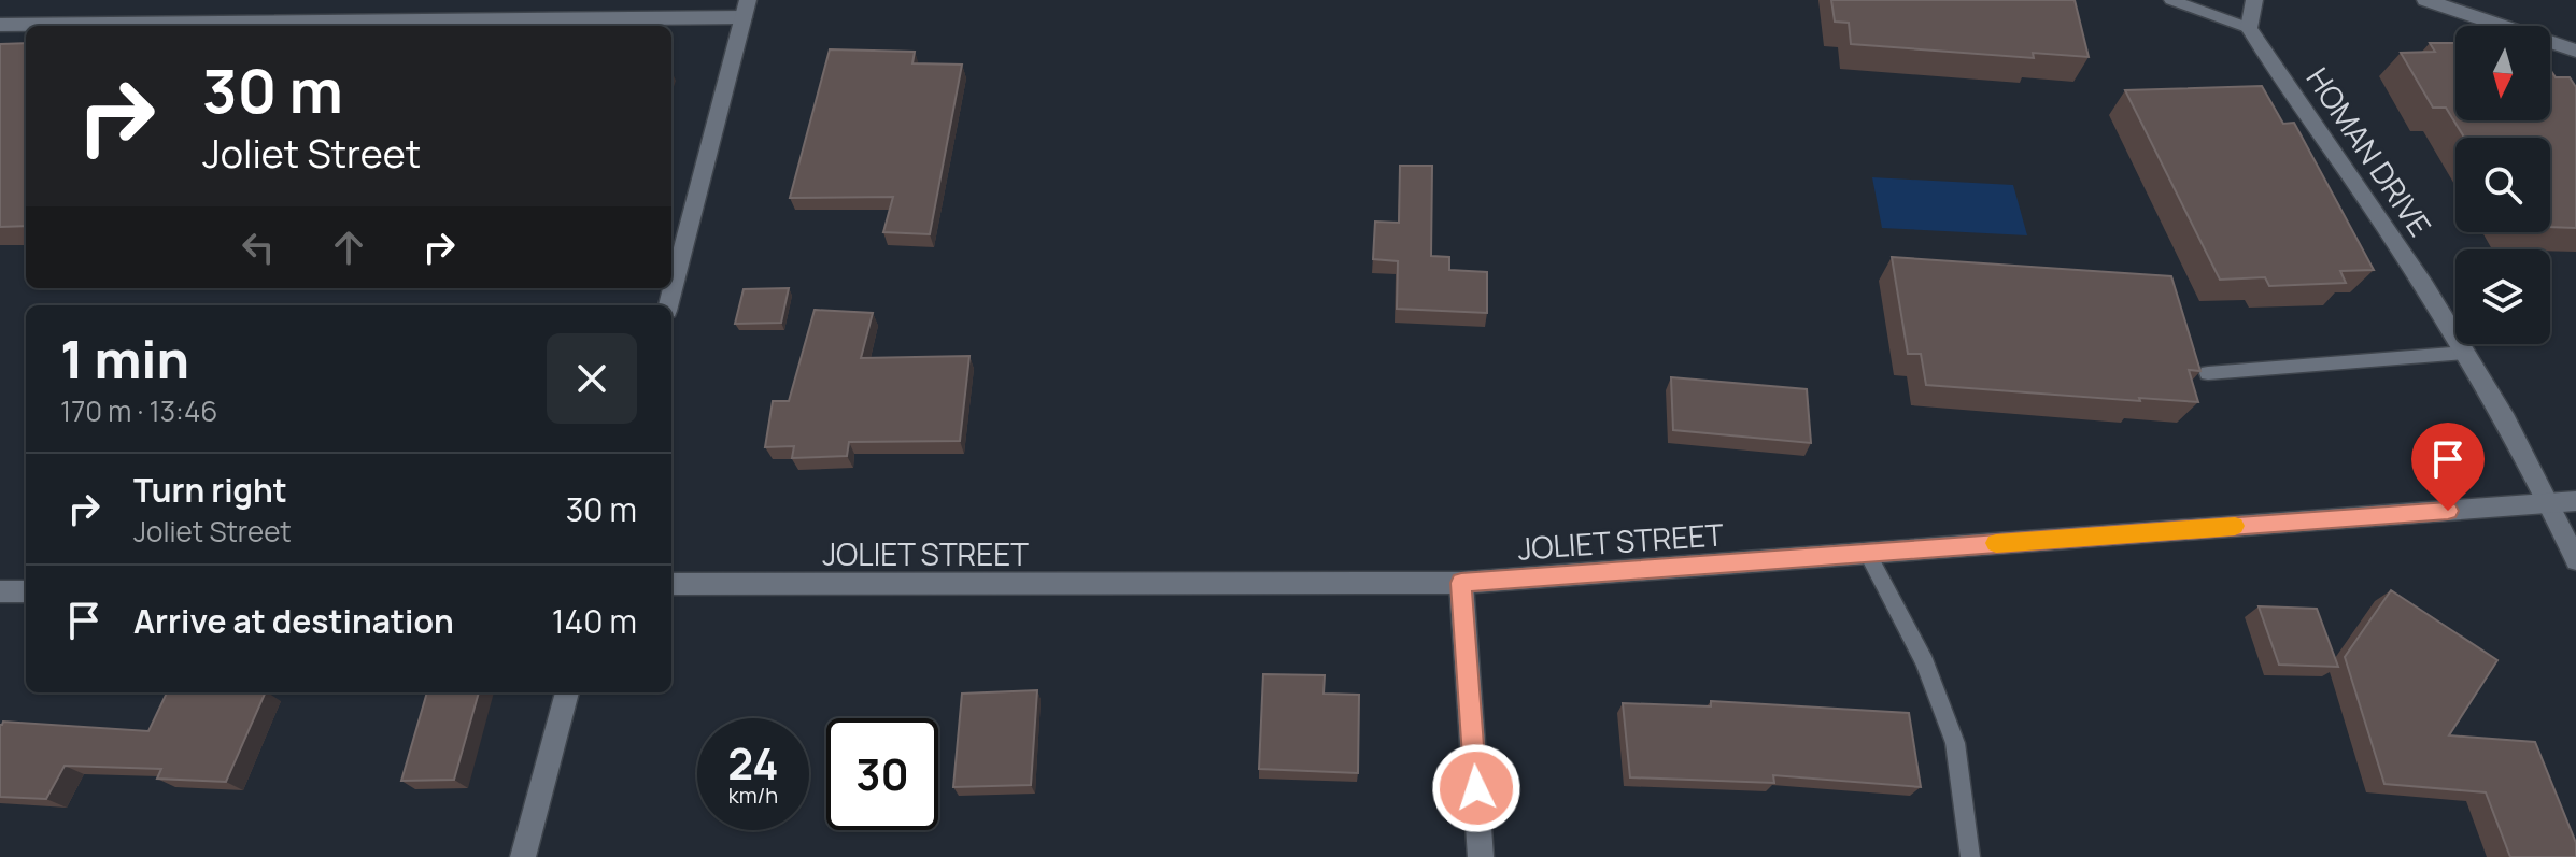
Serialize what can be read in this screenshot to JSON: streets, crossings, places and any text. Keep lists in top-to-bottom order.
{
  "streets": {
    "street": ["HOMAN DRIVE", "JOLIET STREET"]
  },
  "crossings": [
    ["HOMAN DRIVE", "JOLIET STREET"]
  ],
  "north": "bottom",
  "page": {
    "turn": ["30 m", "Joliet Street"],
    "heading": ["1 min", "170 m · 13:46"],
    "list": [
      {
        "name": "Turn right",
        "note": "Joliet Street",
        "value": "30 m"
      },
      {
        "name": "Arrive at destination",
        "value": "140 m"
      }
    ],
    "speed": "24 km/h",
    "limit": "30"
  }
}
